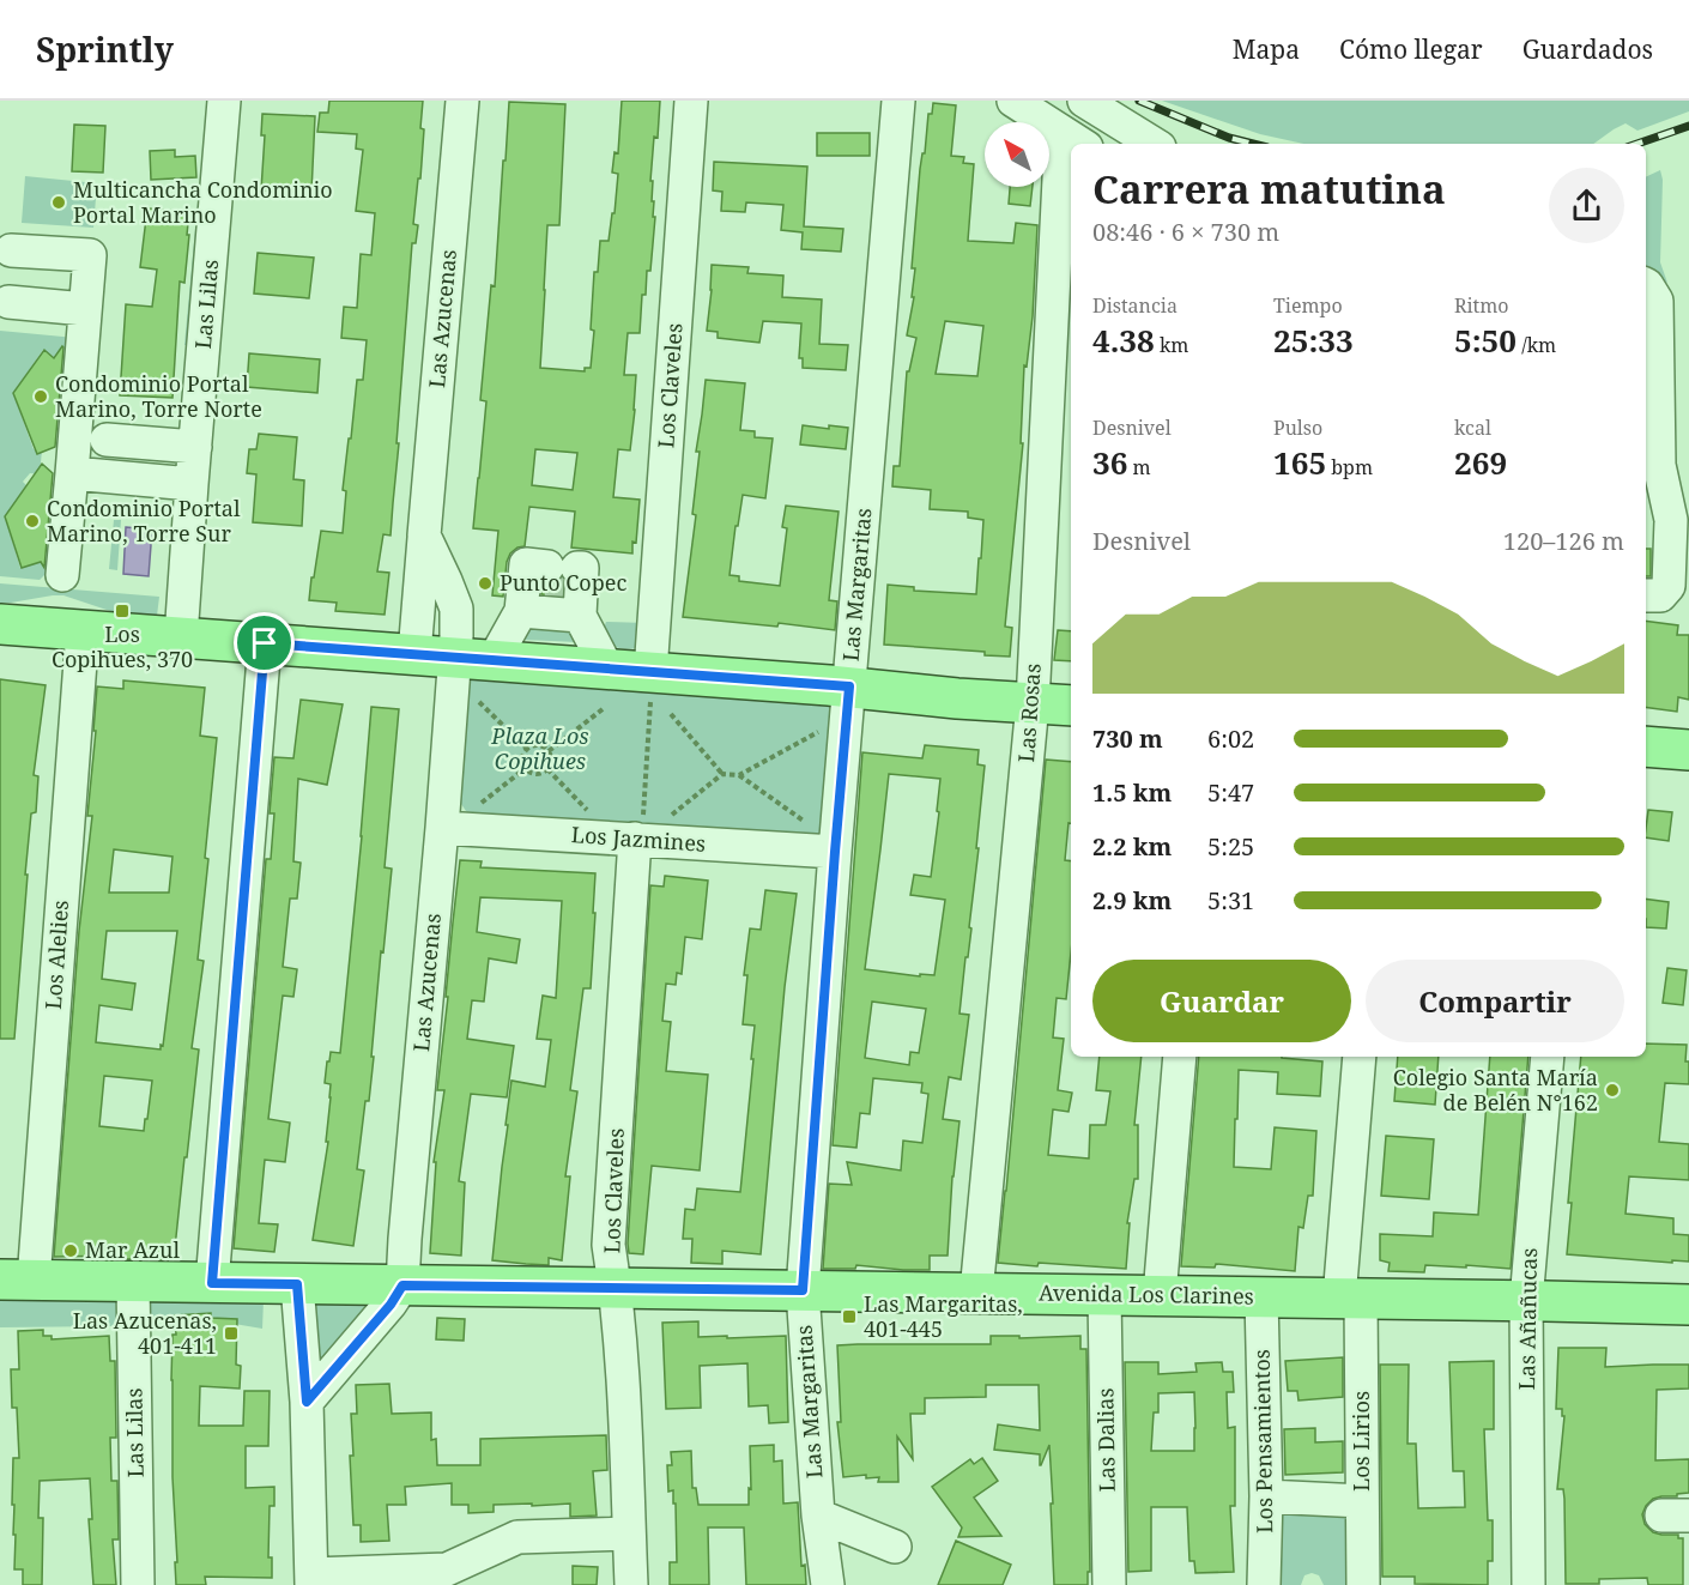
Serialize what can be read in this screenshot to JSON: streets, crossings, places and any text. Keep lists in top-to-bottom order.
{
  "streets": {
    "main road": ["Avenida Los Clarines"],
    "street": [
      "Las Lilas",
      "Las Azucenas",
      "Los Claveles",
      "Las Margaritas",
      "Las Rosas",
      "Los Jazmines",
      "Los Alelies",
      "Las Añañucas",
      "Las Dalias",
      "Los Pensamientos",
      "Los Lirios"
    ]
  },
  "crossings": [
    ["Las Lilas", "Avenida Los Clarines"],
    ["Las Azucenas", "Los Jazmines"],
    ["Las Azucenas", "Avenida Los Clarines"],
    ["Los Claveles", "Los Jazmines"],
    ["Los Claveles", "Avenida Los Clarines"],
    ["Las Margaritas", "Los Jazmines"],
    ["Las Margaritas", "Avenida Los Clarines"],
    ["Las Rosas", "Avenida Los Clarines"],
    ["Los Alelies", "Avenida Los Clarines"],
    ["Avenida Los Clarines", "Las Añañucas"],
    ["Avenida Los Clarines", "Las Dalias"],
    ["Avenida Los Clarines", "Los Pensamientos"],
    ["Avenida Los Clarines", "Los Lirios"]
  ],
  "parks": ["Plaza Los Copihues"],
  "places": {
    "other": [
      "Multicancha Condominio Portal Marino",
      "Condominio Portal Marino, Torre Norte",
      "Condominio Portal Marino, Torre Sur",
      "Punto Copec",
      "Colegio Santa María de Belén N°162",
      "Mar Azul"
    ],
    "transit": ["Los Copihues, 370", "Las Margaritas, 401-445", "Las Azucenas, 401-411"]
  },
  "north": "top left",
  "page": {
    "header": "Sprintly",
    "nav": ["Mapa", "Cómo llegar", "Guardados"],
    "heading": ["Carrera matutina", "08:46 · 6 × 730 m"],
    "stats": [
      ["Distancia", "4.38 km"],
      ["Tiempo", "25:33"],
      ["Ritmo", "5:50 /km"],
      ["Desnivel", "36 m"],
      ["Pulso", "165 bpm"],
      ["kcal", "269"]
    ],
    "chart": ["Desnivel", "120–126 m"],
    "list": [
      {
        "name": "730 m",
        "note": "6:02"
      },
      {
        "name": "1.5 km",
        "note": "5:47"
      },
      {
        "name": "2.2 km",
        "note": "5:25"
      },
      {
        "name": "2.9 km",
        "note": "5:31"
      }
    ],
    "buttons": ["Guardar", "Compartir"]
  }
}
